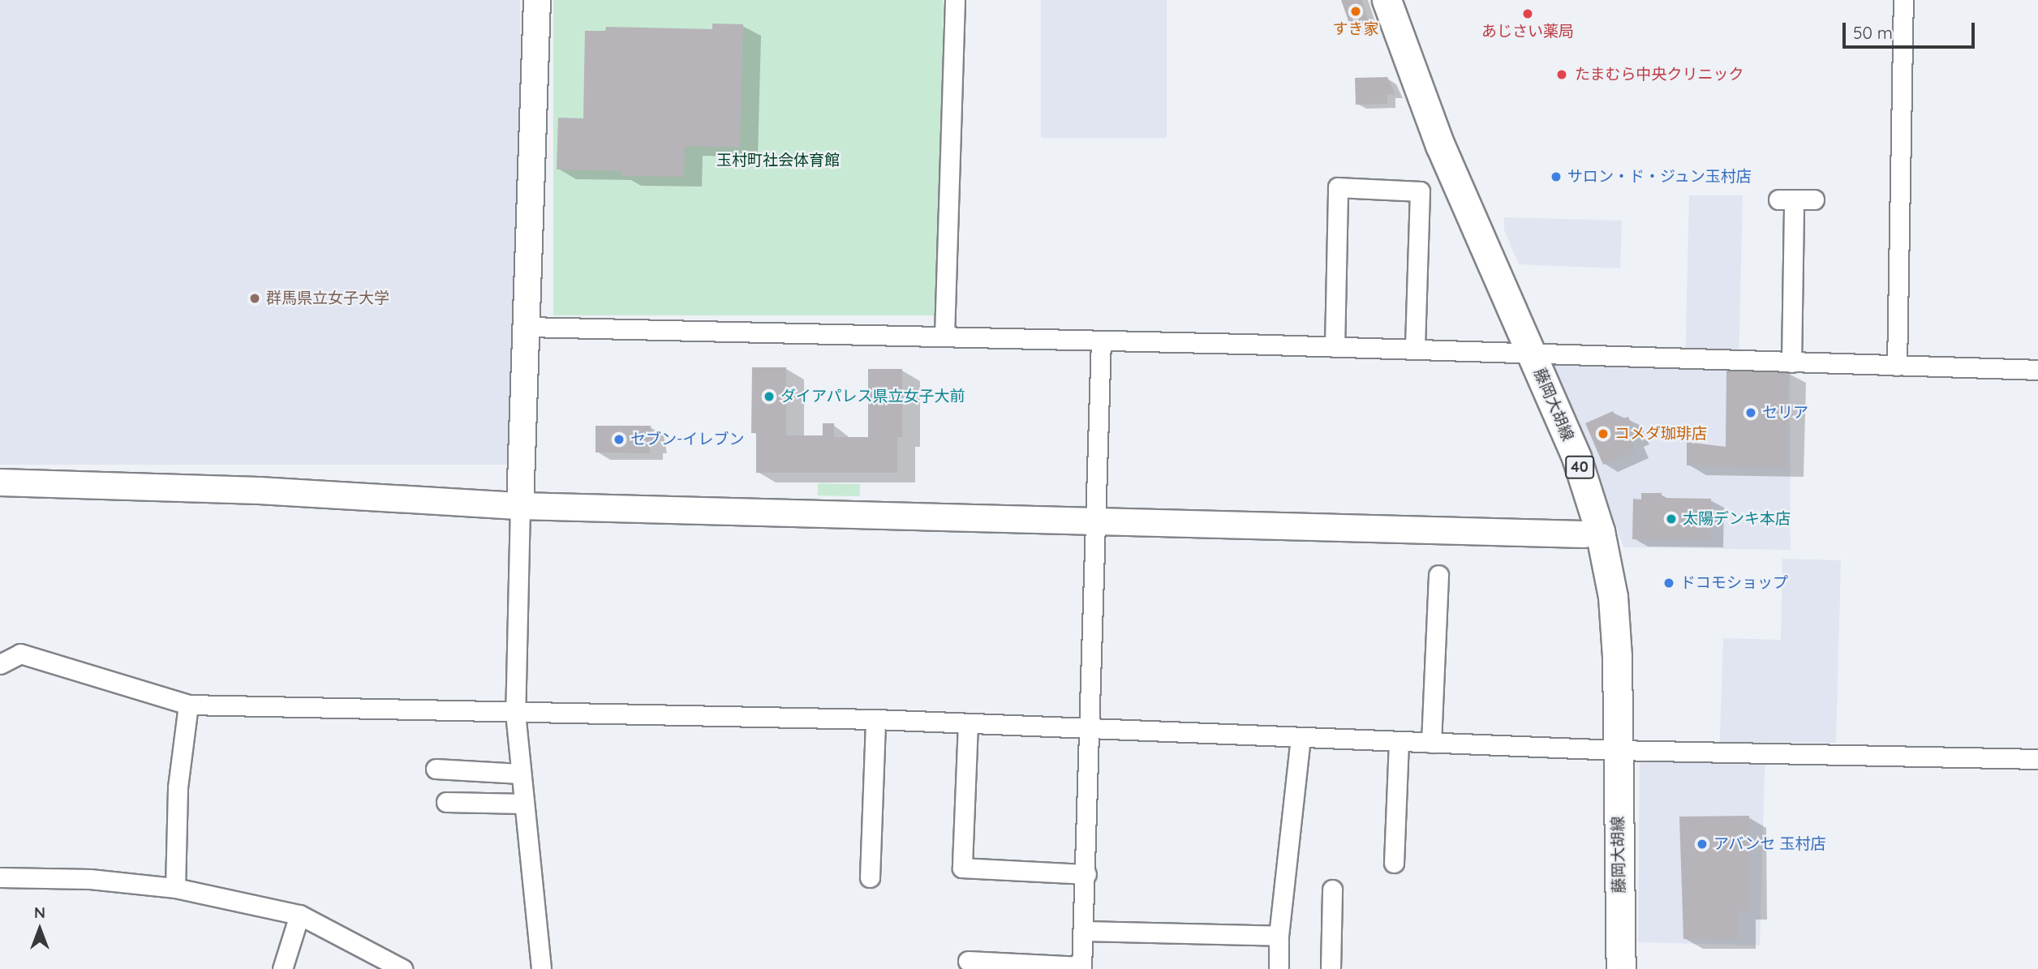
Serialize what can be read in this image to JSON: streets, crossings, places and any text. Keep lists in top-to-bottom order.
{
  "streets": {
    "main road": ["藤岡大胡線", "40"]
  },
  "parks": ["玉村町社会体育館"],
  "places": [
    "すき家",
    "あじさい薬局",
    "たまむら中央クリニック",
    "サロン・ド・ジュン玉村店",
    "群馬県立女子大学",
    "ダイアパレス県立女子大前",
    "セリア",
    "コメダ珈琲店",
    "セブン-イレブン",
    "太陽デンキ本店",
    "ドコモショップ",
    "アバンセ 玉村店"
  ],
  "scale_bar": "50 m",
  "north": "top"
}
